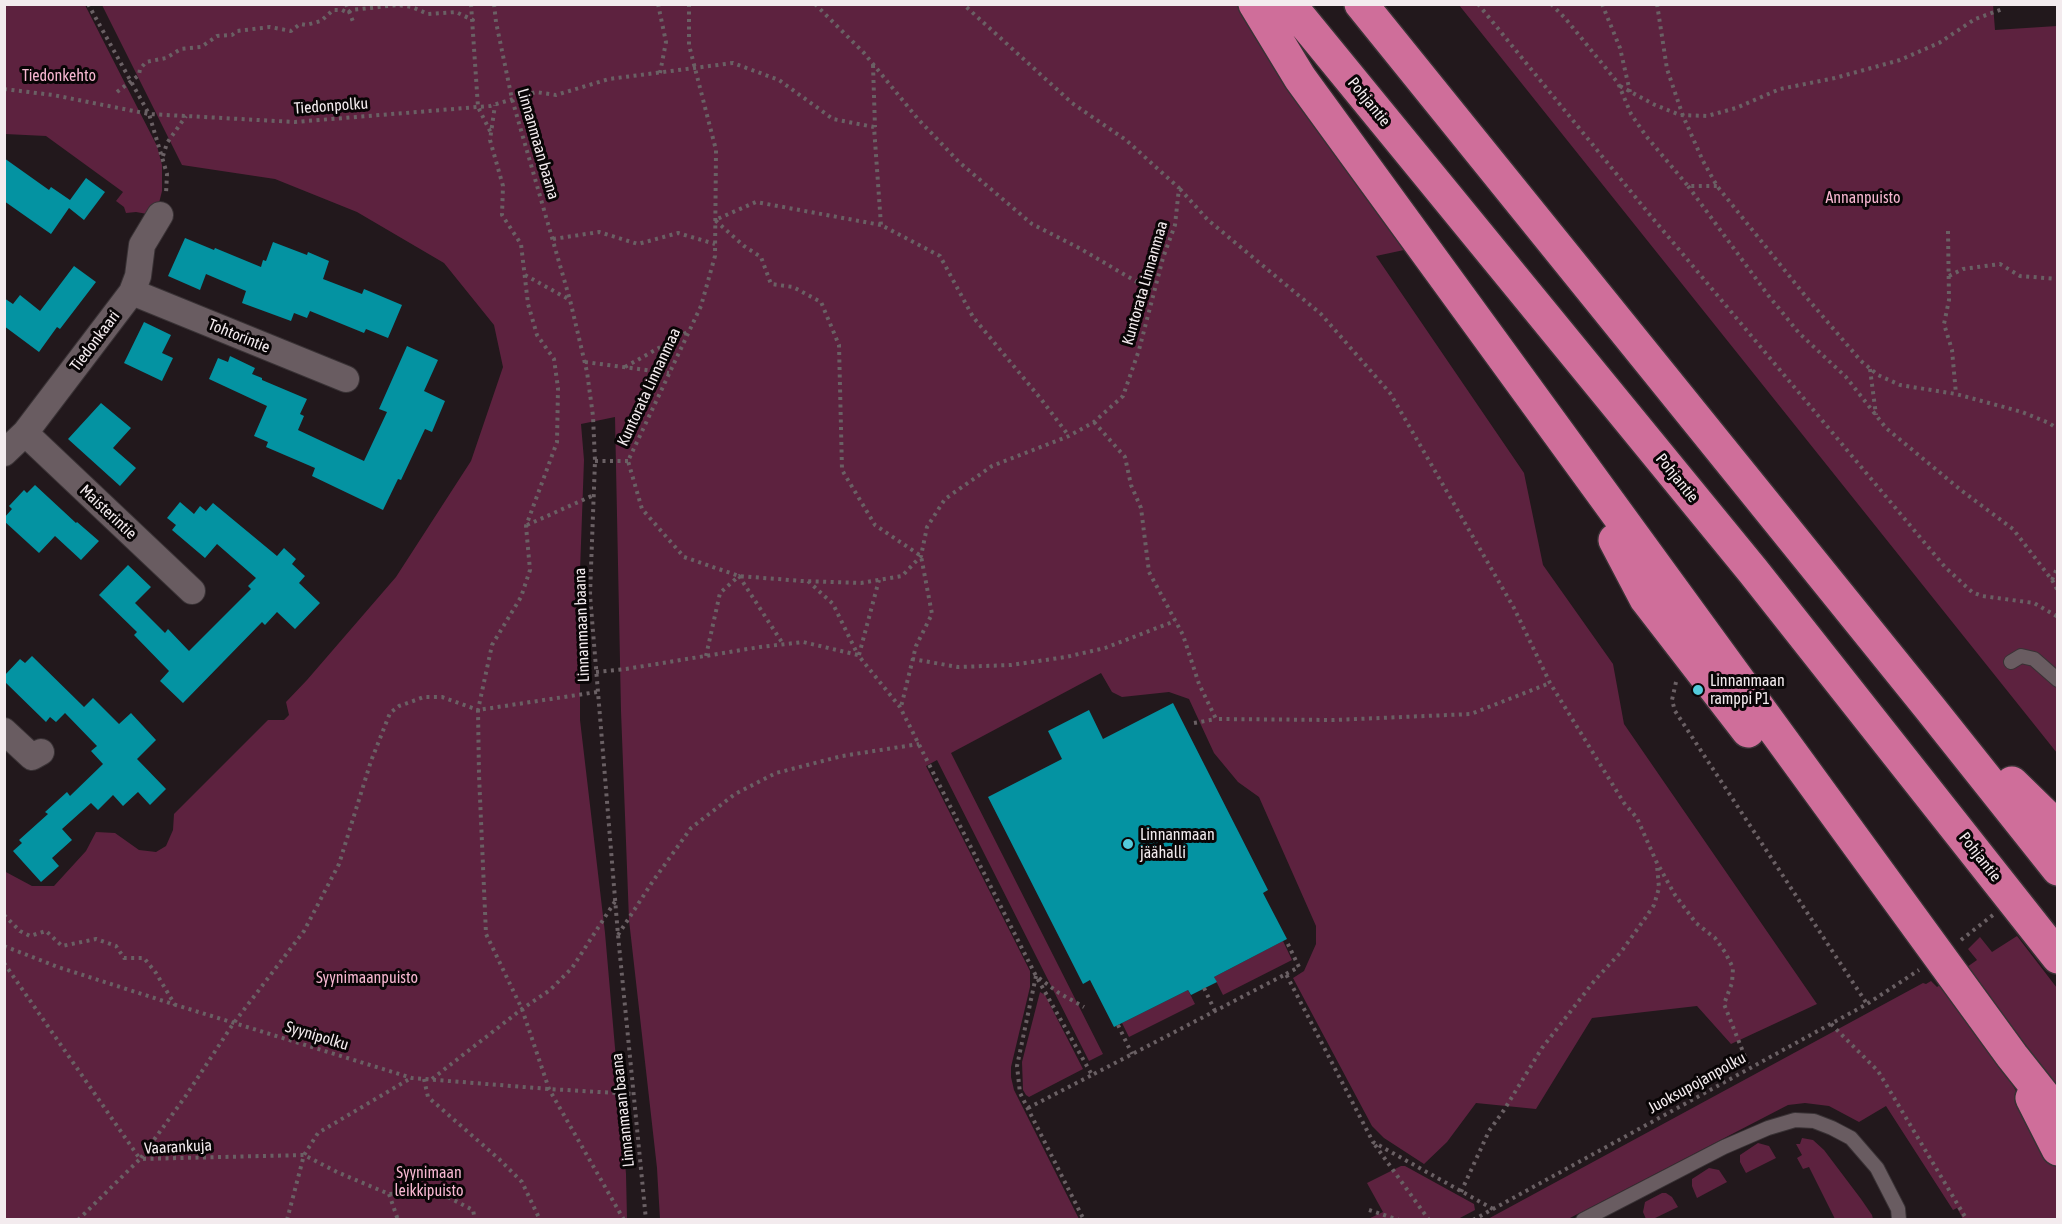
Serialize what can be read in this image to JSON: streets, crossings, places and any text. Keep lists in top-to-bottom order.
{
  "streets": {
    "highway": ["Pohjantie"],
    "street": ["Tohtorintie", "Tiedonkaari", "Maisterintie"],
    "path": [
      "Tiedonpolku",
      "Linnanmaan baana",
      "Kuntorata Linnanmaa",
      "Syynipolku",
      "Juoksupojanpolku",
      "Vaarankuja"
    ]
  },
  "crossings": [
    ["Tiedonpolku", "Linnanmaan baana"],
    ["Tiedonpolku", "Kuntorata Linnanmaa"],
    ["Linnanmaan baana", "Syynipolku"],
    ["Tohtorintie", "Tiedonkaari"],
    ["Tiedonkaari", "Maisterintie"]
  ],
  "parks": [
    "Tiedonkehto",
    "Annanpuisto",
    "Syynimaanpuisto",
    "Syynimaan leikkipuisto"
  ],
  "places": ["Linnanmaan ramppi P1", "Linnanmaan jäähalli"]
}
